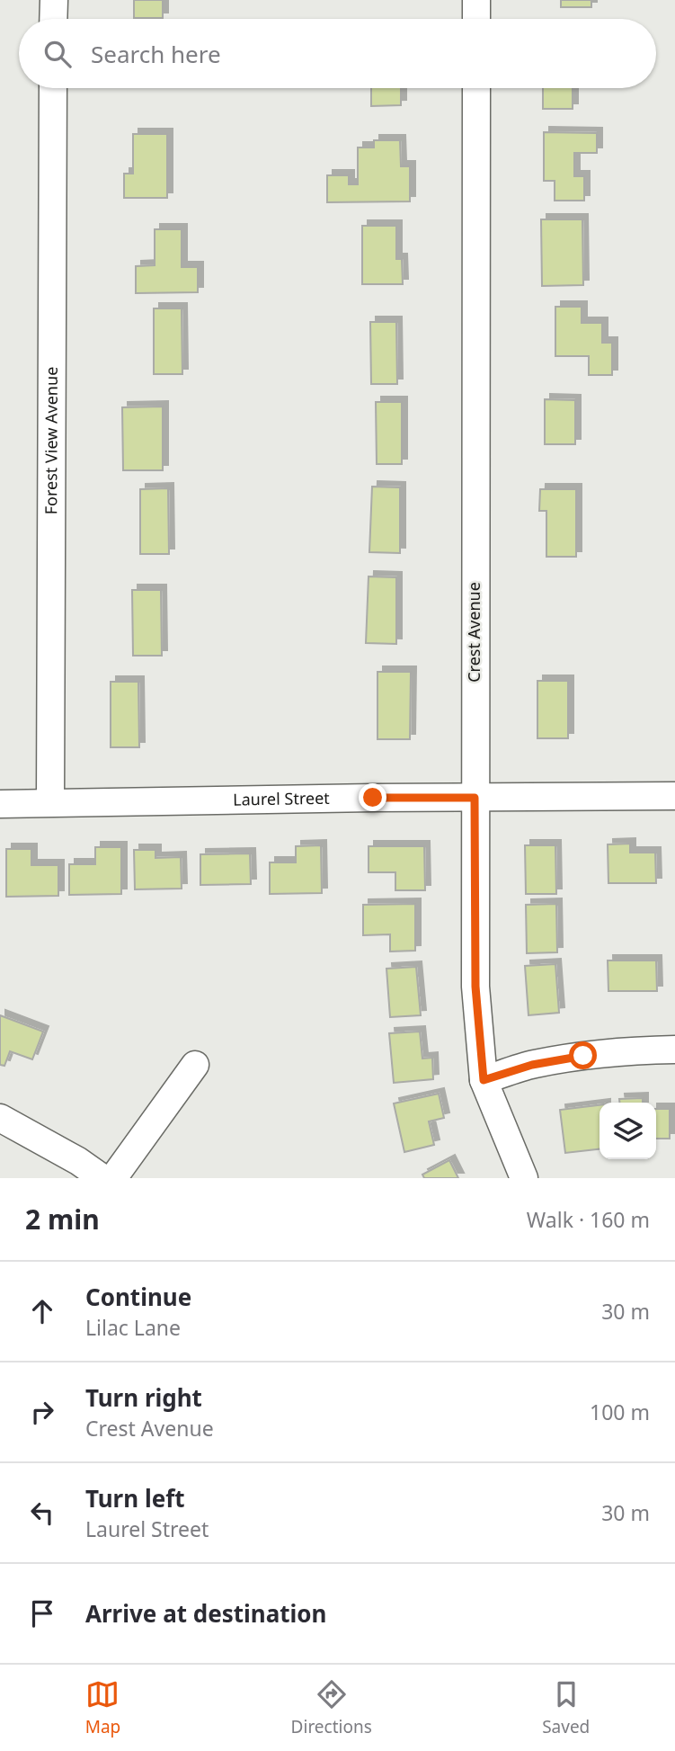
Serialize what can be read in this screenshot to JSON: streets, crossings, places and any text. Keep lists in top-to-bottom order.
{
  "streets": {
    "street": ["Forest View Avenue", "Crest Avenue", "Laurel Street"]
  },
  "crossings": [
    ["Forest View Avenue", "Laurel Street"],
    ["Crest Avenue", "Laurel Street"]
  ],
  "page": {
    "search": "Search here",
    "heading": ["2 min", "Walk · 160 m"],
    "list": [
      ["Continue", "Lilac Lane", "30 m"],
      ["Turn right", "Crest Avenue", "100 m"],
      ["Turn left", "Laurel Street", "30 m"],
      "Arrive at destination"
    ],
    "nav": ["Map", "Directions", "Saved"]
  }
}
